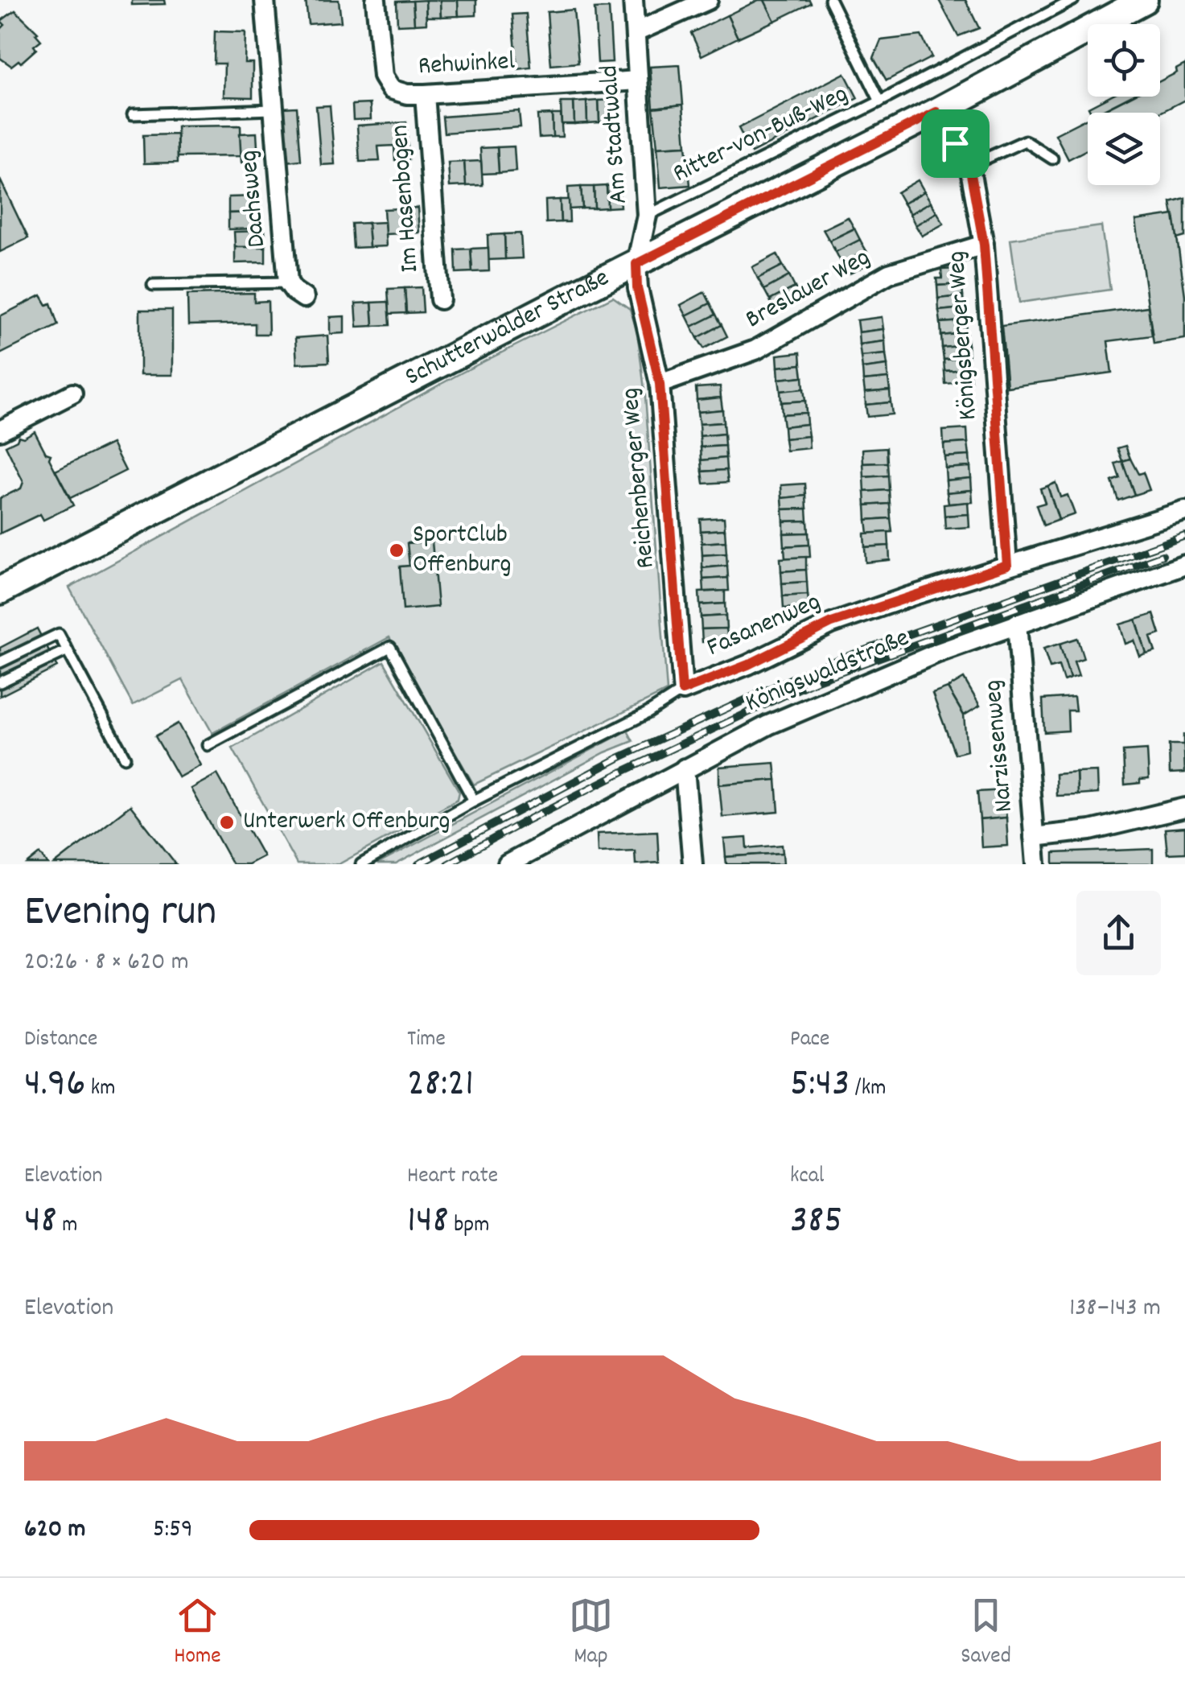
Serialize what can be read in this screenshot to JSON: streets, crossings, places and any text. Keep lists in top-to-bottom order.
{
  "streets": {
    "main road": ["Schutterwälder Straße"],
    "street": [
      "Rehwinkel",
      "Am Stadtwald",
      "Dachsweg",
      "Im Hasenbogen",
      "Breslauer Weg",
      "Königsberger Weg",
      "Reichenberger Weg",
      "Fasanenweg",
      "Königswaldstraße",
      "Narzissenweg"
    ],
    "lane": ["Ritter-von-Buß-Weg"]
  },
  "crossings": [
    ["Rehwinkel", "Am Stadtwald"],
    ["Rehwinkel", "Im Hasenbogen"],
    ["Am Stadtwald", "Ritter-von-Buß-Weg"],
    ["Am Stadtwald", "Schutterwälder Straße"],
    ["Am Stadtwald", "Reichenberger Weg"],
    ["Breslauer Weg", "Königsberger Weg"],
    ["Breslauer Weg", "Reichenberger Weg"],
    ["Schutterwälder Straße", "Königsberger Weg"],
    ["Schutterwälder Straße", "Reichenberger Weg"],
    ["Königsberger Weg", "Fasanenweg"],
    ["Reichenberger Weg", "Fasanenweg"],
    ["Königswaldstraße", "Narzissenweg"]
  ],
  "places": ["SportClub Offenburg", "Unterwerk Offenburg"],
  "page": {
    "heading": ["Evening run", "20:26 · 8 × 620 m"],
    "stats": [
      ["Distance", "4.96 km"],
      ["Time", "28:21"],
      ["Pace", "5:43 /km"],
      ["Elevation", "48 m"],
      ["Heart rate", "148 bpm"],
      ["kcal", "385"]
    ],
    "chart": ["Elevation", "138–143 m"],
    "list": [
      {
        "name": "620 m",
        "note": "5:59"
      }
    ],
    "tabs": ["Home", "Map", "Saved"]
  }
}
